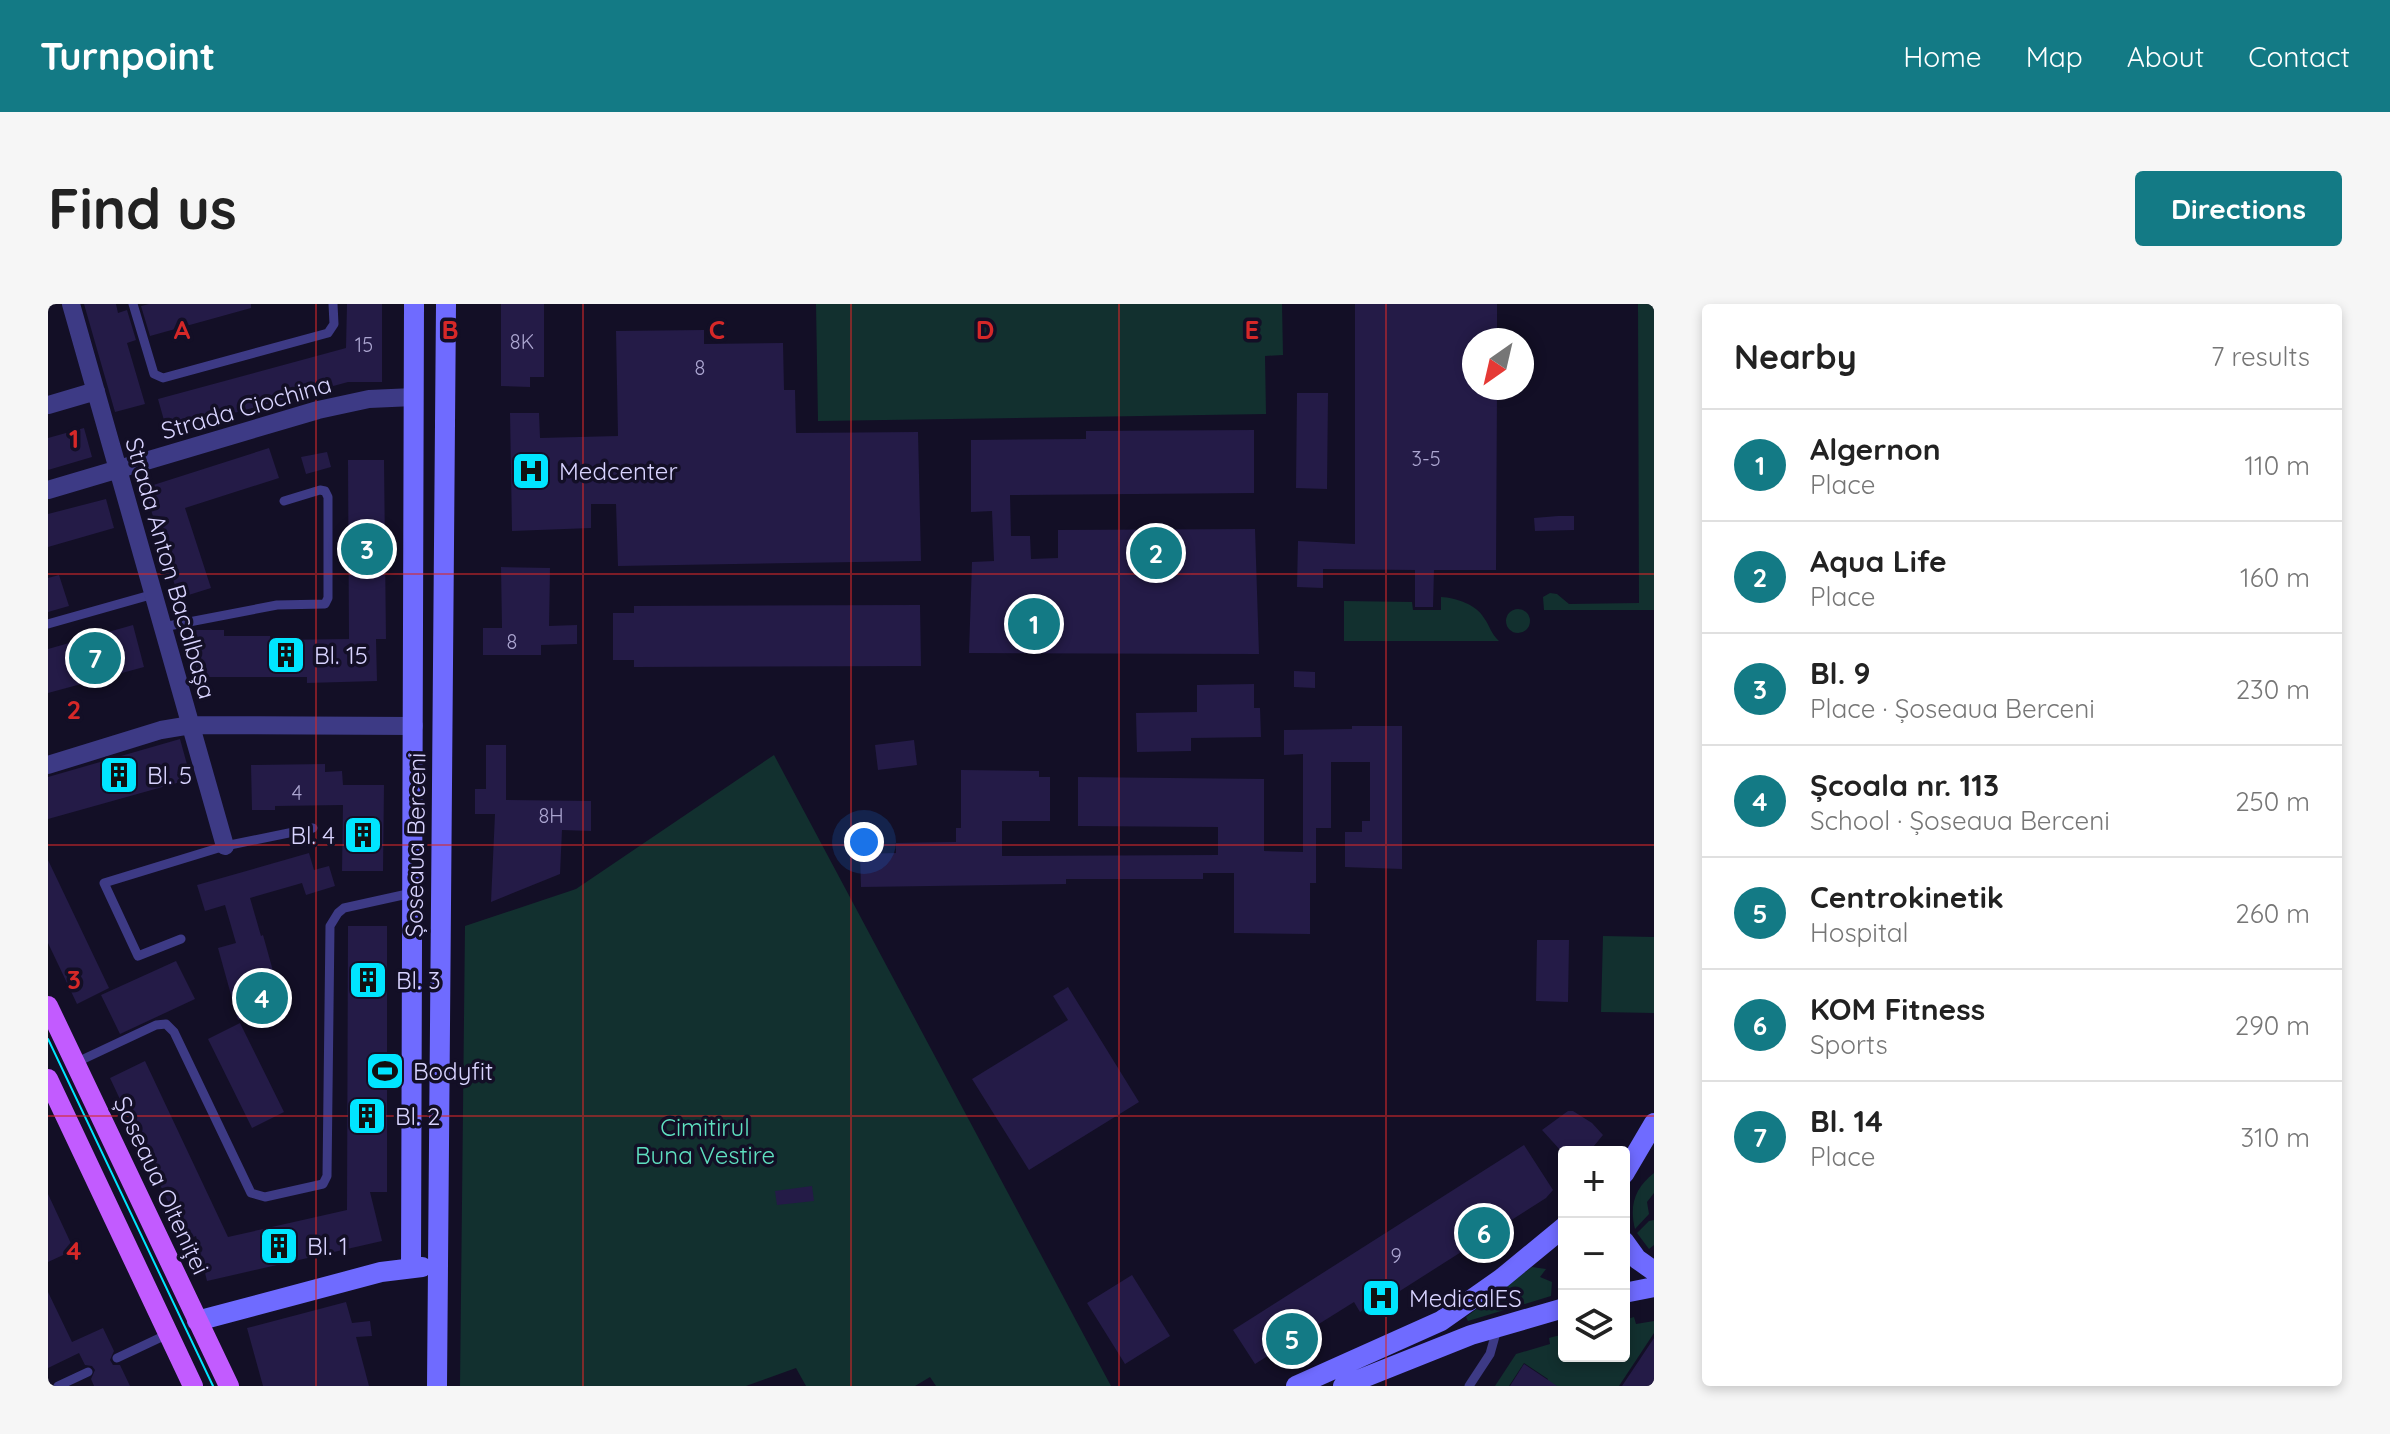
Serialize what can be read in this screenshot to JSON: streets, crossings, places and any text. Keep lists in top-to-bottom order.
{
  "streets": {
    "main road": ["Șoseaua Berceni", "Șoseaua Olteniței"],
    "street": ["Strada Ciochina", "Strada Anton Bacalbașa"]
  },
  "crossings": [
    ["Strada Ciochina", "Strada Anton Bacalbașa"],
    ["Strada Ciochina", "Șoseaua Berceni"]
  ],
  "parks": ["Cimitirul Buna Vestire"],
  "places": {
    "hospital": ["Medcenter", "MedicalES"],
    "building": [
      "Bl. 15",
      "Bl. 5",
      "Bl. 4",
      "Bl. 3",
      "Bl. 2",
      "Bl. 1"
    ],
    "sports": ["Bodyfit"]
  },
  "house_numbers": [
    "8K",
    "15",
    "8",
    "3-5",
    "8",
    "4",
    "8H",
    "9"
  ],
  "north": "bottom left",
  "page": {
    "header": "Turnpoint",
    "nav": [
      "Home",
      "Map",
      "About",
      "Contact"
    ],
    "buttons": "Directions",
    "title": "Find us",
    "heading": ["Nearby", "7 results"],
    "list": [
      {
        "mark": "1",
        "name": "Algernon",
        "note": "Place",
        "value": "110 m"
      },
      {
        "mark": "2",
        "name": "Aqua Life",
        "note": "Place",
        "value": "160 m"
      },
      {
        "mark": "3",
        "name": "Bl. 9",
        "note": "Place · Șoseaua Berceni",
        "value": "230 m"
      },
      {
        "mark": "4",
        "name": "Școala nr. 113",
        "note": "School · Șoseaua Berceni",
        "value": "250 m"
      },
      {
        "mark": "5",
        "name": "Centrokinetik",
        "note": "Hospital",
        "value": "260 m"
      },
      {
        "mark": "6",
        "name": "KOM Fitness",
        "note": "Sports",
        "value": "290 m"
      },
      {
        "mark": "7",
        "name": "Bl. 14",
        "note": "Place",
        "value": "310 m"
      }
    ],
    "pins": [
      "3",
      "2",
      "1",
      "7",
      "4",
      "6",
      "5"
    ],
    "map_buttons": ["+", "−"]
  },
  "grid": {
    "columns": [
      "A",
      "B",
      "C",
      "D",
      "E"
    ],
    "rows": [
      "1",
      "2",
      "3",
      "4"
    ]
  }
}
